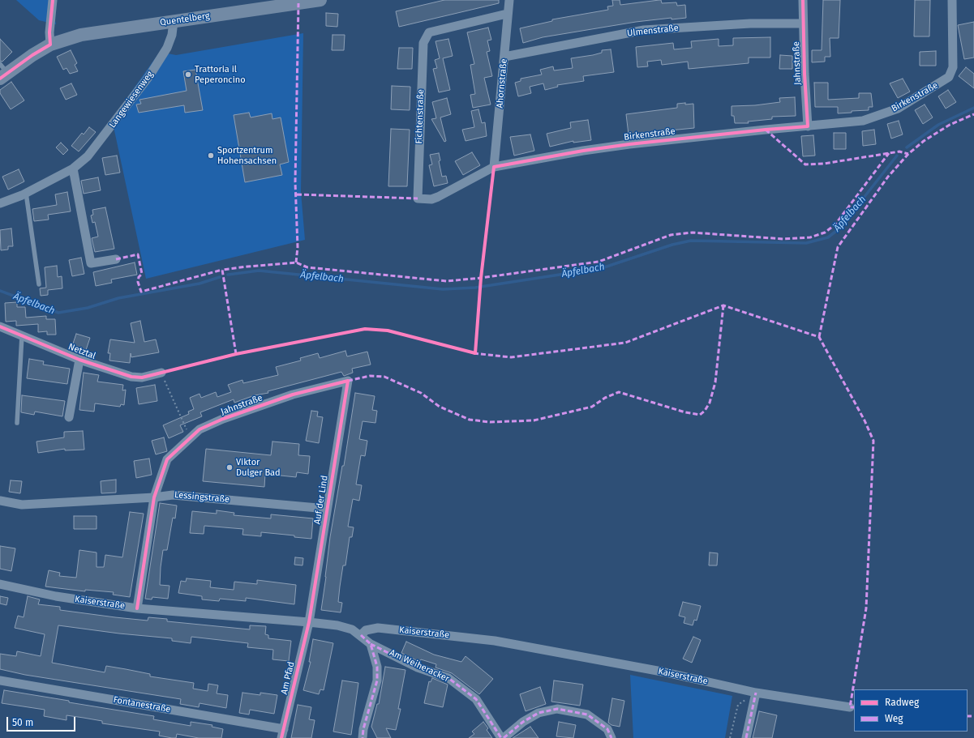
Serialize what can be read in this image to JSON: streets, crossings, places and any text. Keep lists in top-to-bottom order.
{
  "streets": {
    "street": [
      "Quentelberg",
      "Ulmenstraße",
      "Jahnstraße",
      "Ahornstraße",
      "Birkenstraße",
      "Langewiesenweg",
      "Fichtenstraße",
      "Netztal",
      "Lessingstraße",
      "Auf der Lind",
      "Kaiserstraße",
      "Am Weiheracker",
      "Am Pfad",
      "Fontanestraße"
    ]
  },
  "crossings": [
    ["Quentelberg", "Langewiesenweg"],
    ["Ulmenstraße", "Jahnstraße"],
    ["Ulmenstraße", "Ahornstraße"],
    ["Jahnstraße", "Birkenstraße"],
    ["Jahnstraße", "Lessingstraße"],
    ["Jahnstraße", "Auf der Lind"],
    ["Jahnstraße", "Kaiserstraße"],
    ["Ahornstraße", "Birkenstraße"],
    ["Ahornstraße", "Fichtenstraße"],
    ["Birkenstraße", "Fichtenstraße"],
    ["Lessingstraße", "Auf der Lind"],
    ["Auf der Lind", "Kaiserstraße"],
    ["Auf der Lind", "Am Pfad"],
    ["Kaiserstraße", "Am Weiheracker"],
    ["Kaiserstraße", "Am Pfad"],
    ["Am Pfad", "Fontanestraße"]
  ],
  "water": ["Äpfelbach"],
  "places": ["Trattoria il Peperoncino", "Sportzentrum Hohensachsen", "Viktor Dulger Bad"],
  "legend": ["Radweg", "Weg"],
  "scale_bar": "50 m"
}
